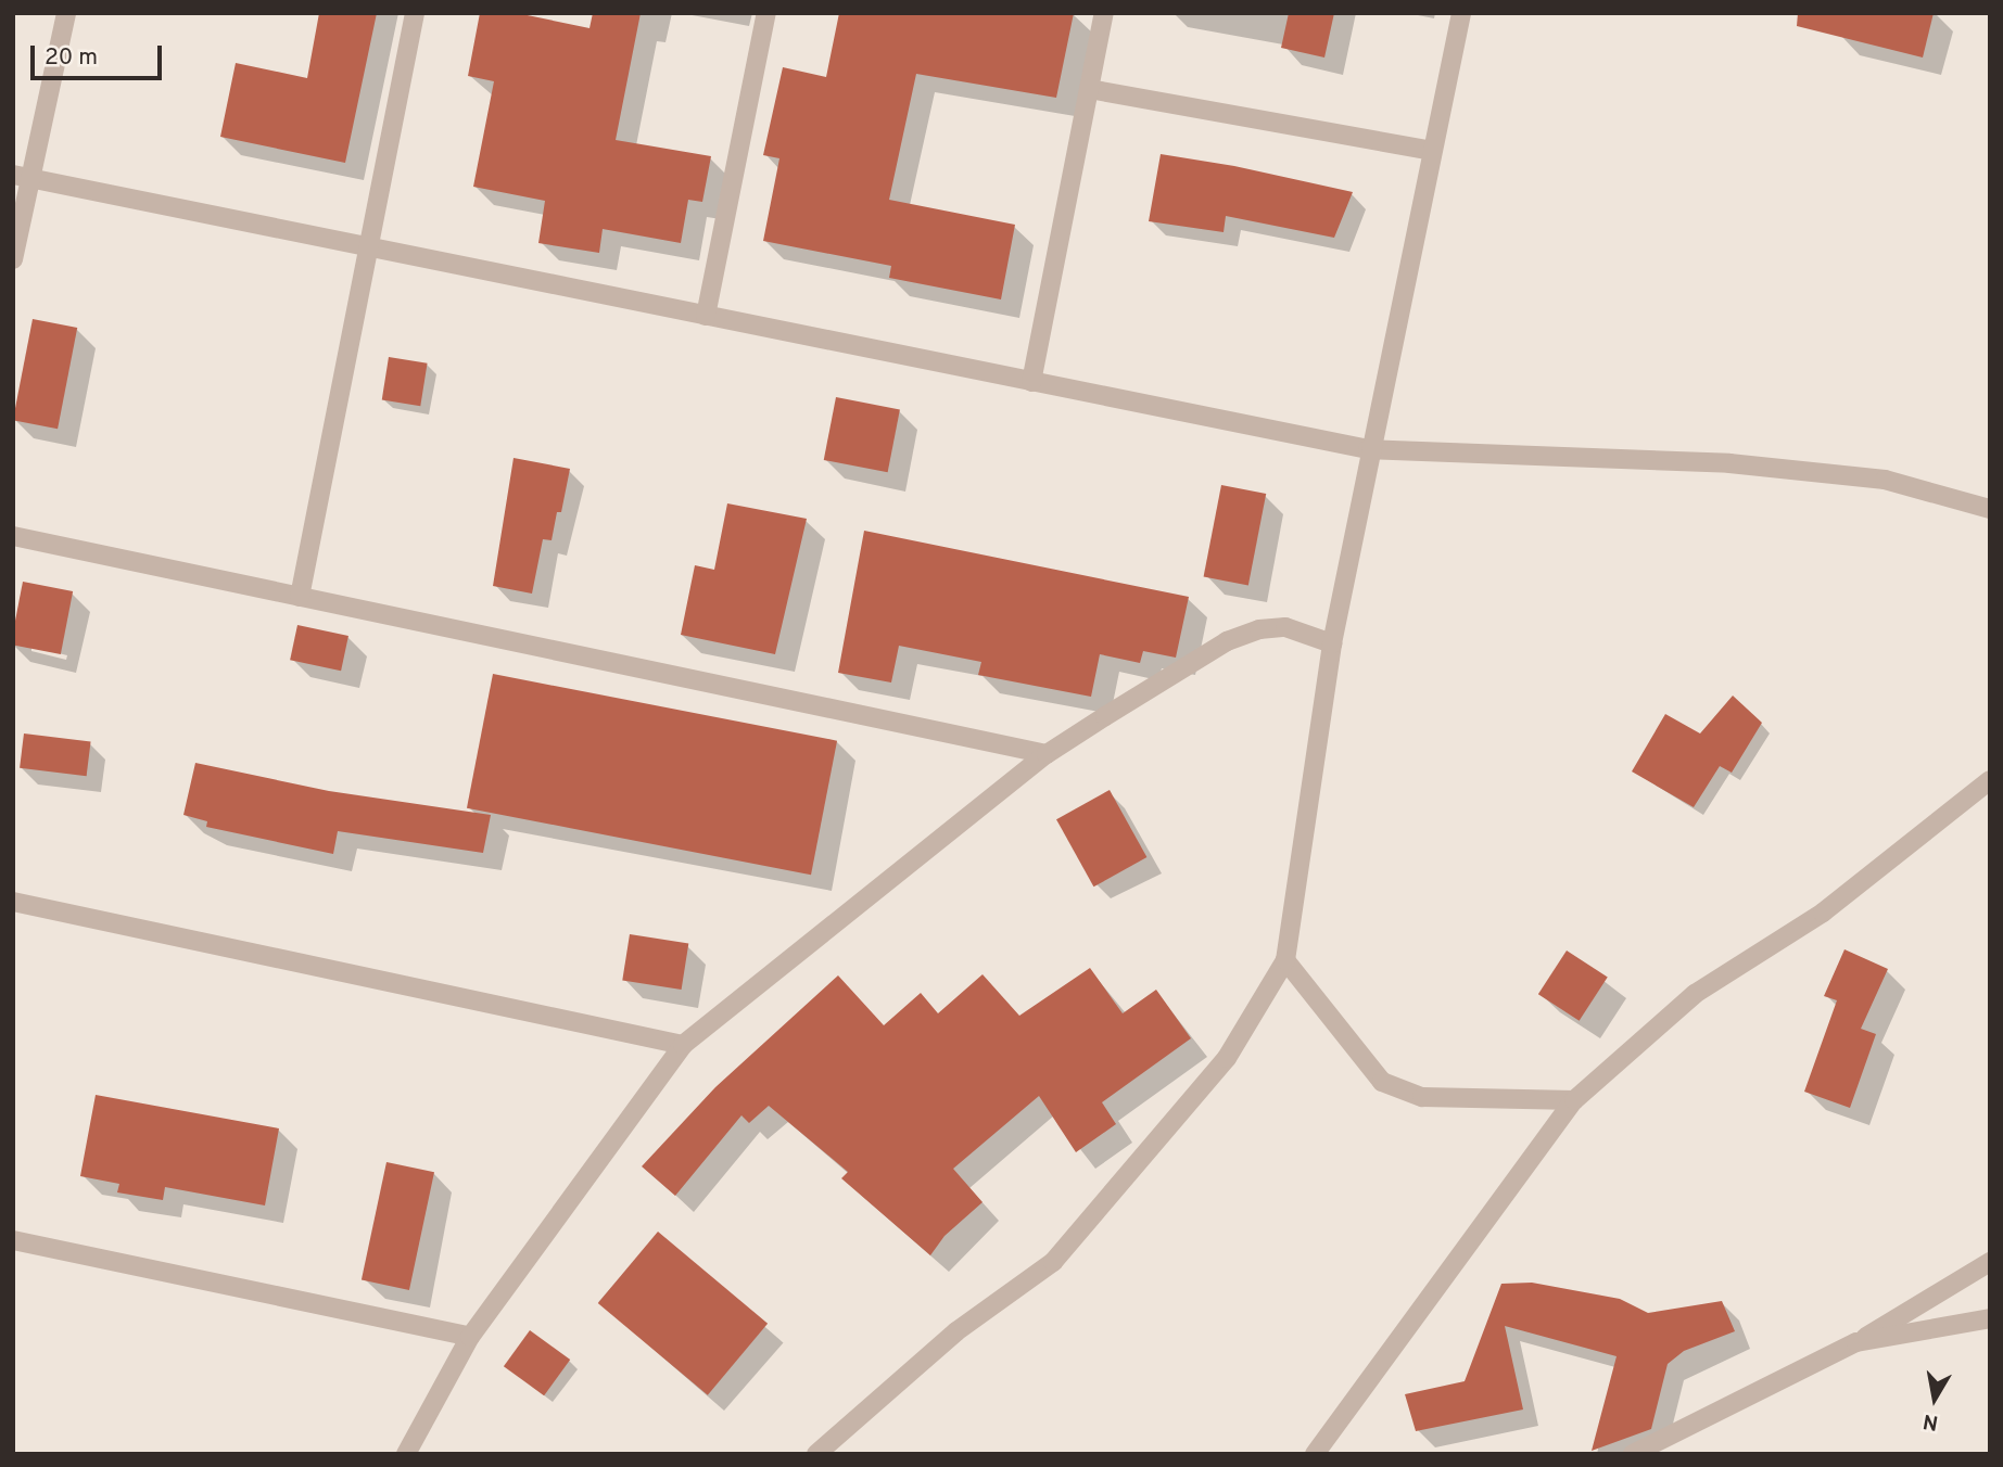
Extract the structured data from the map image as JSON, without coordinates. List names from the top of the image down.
{
  "scale_bar": "20 m",
  "north": "bottom"
}
